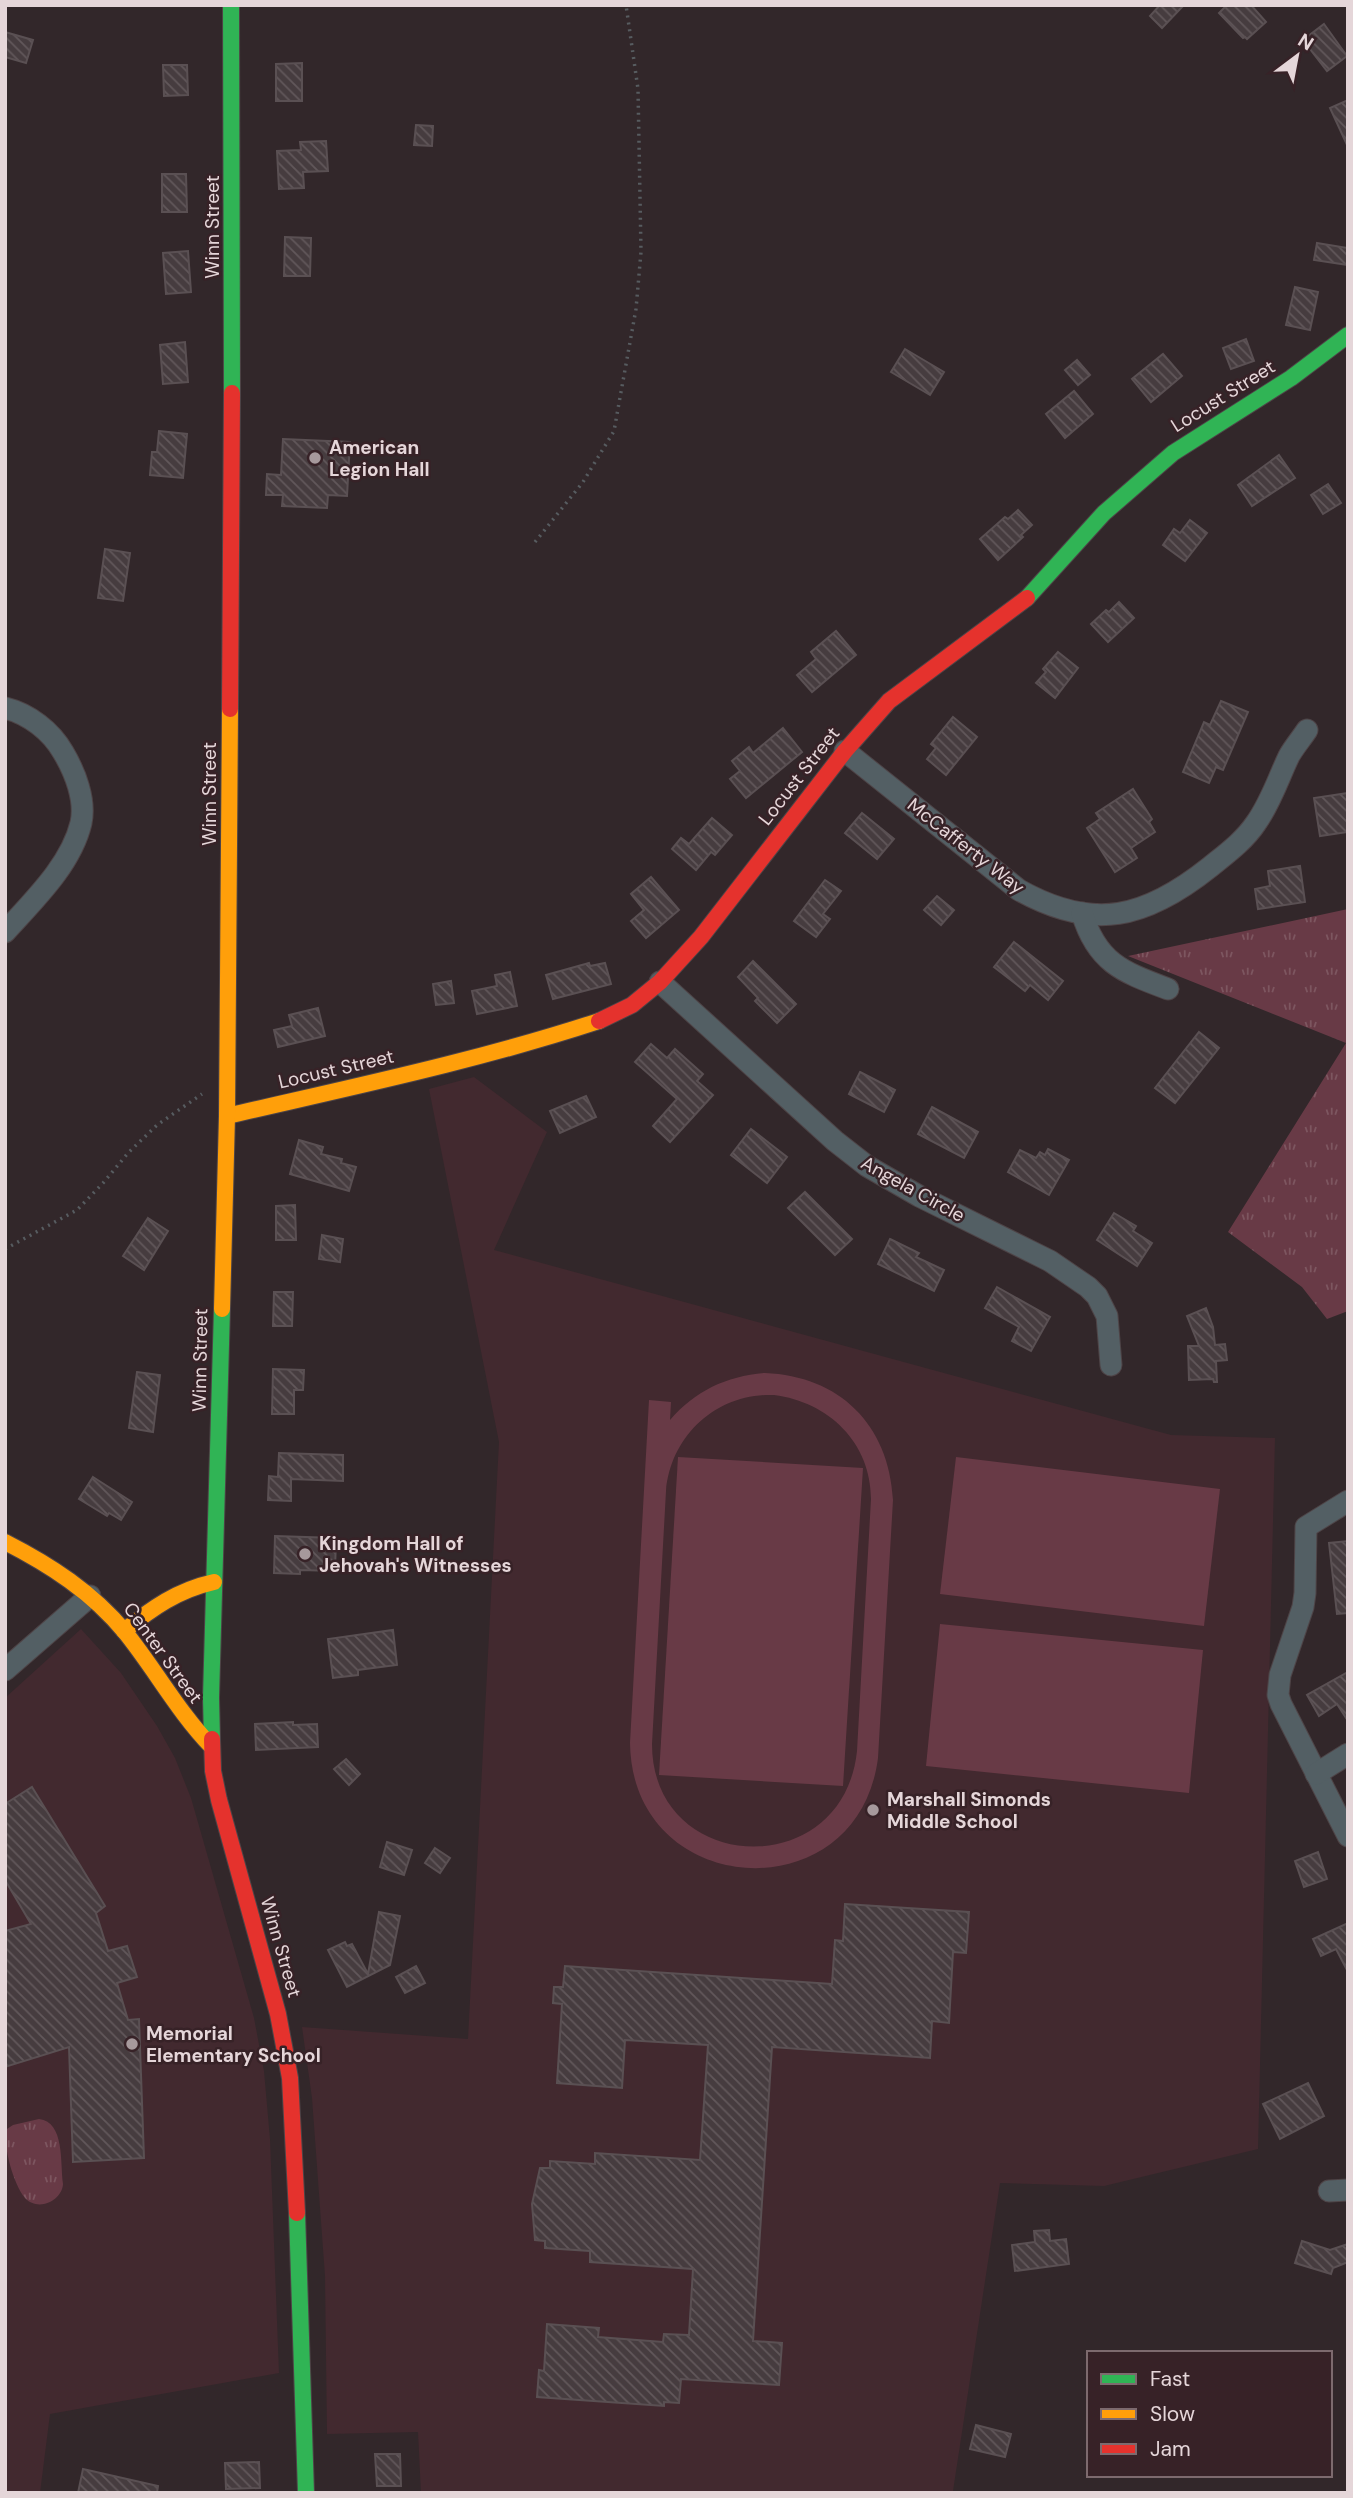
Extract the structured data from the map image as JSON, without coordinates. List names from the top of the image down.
{
  "streets": {
    "main road": ["Winn Street", "Locust Street", "Center Street"],
    "street": ["McCafferty Way", "Angela Circle"]
  },
  "crossings": [
    ["Winn Street", "Locust Street"],
    ["Winn Street", "Center Street"],
    ["Locust Street", "McCafferty Way"],
    ["Locust Street", "Angela Circle"]
  ],
  "places": [
    "American Legion Hall",
    "Kingdom Hall of Jehovah's Witnesses",
    "Marshall Simonds Middle School",
    "Memorial Elementary School"
  ],
  "legend": ["Fast", "Slow", "Jam"],
  "north": "top right"
}
